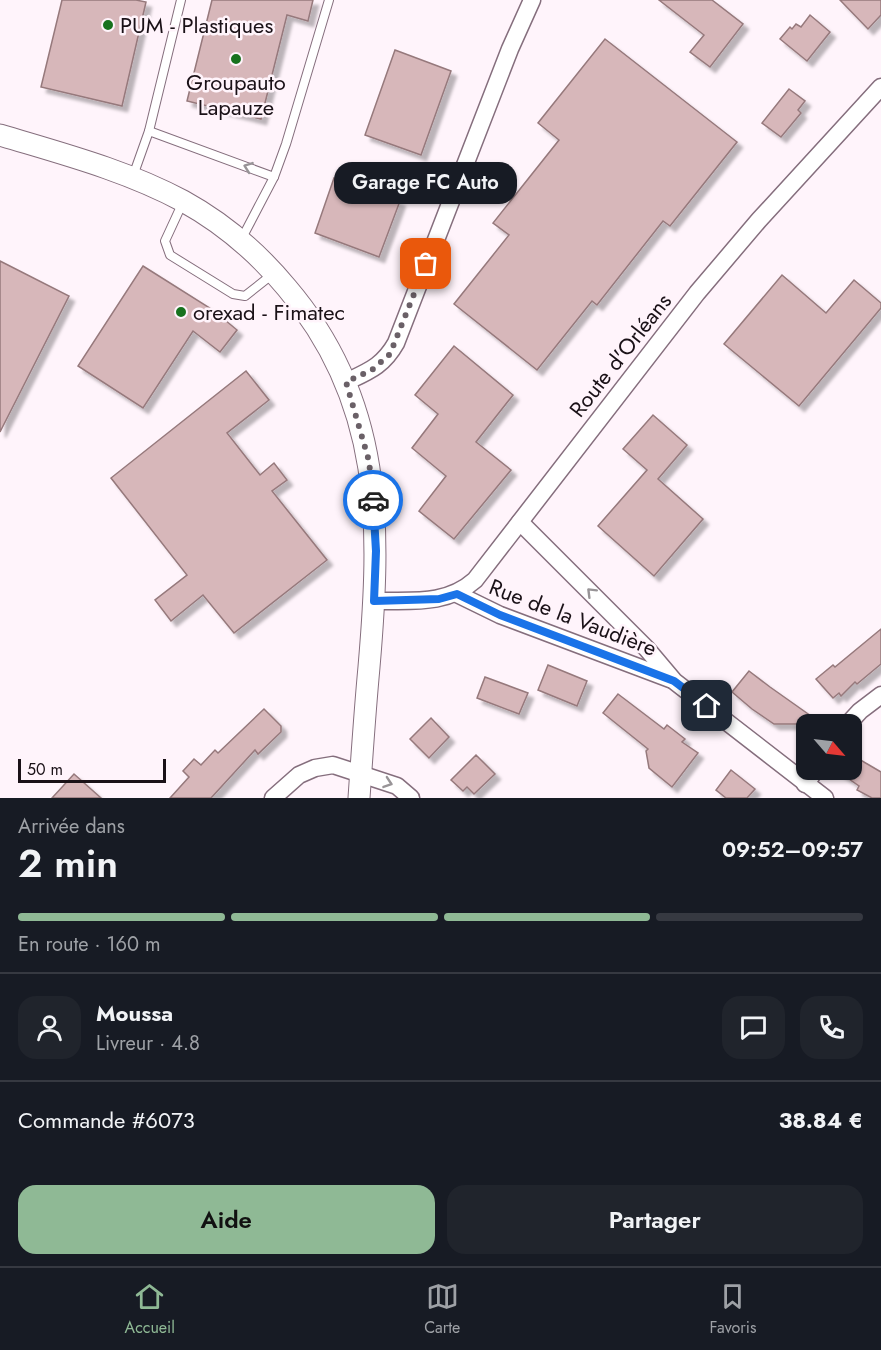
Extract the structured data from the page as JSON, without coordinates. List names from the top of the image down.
{
  "streets": {
    "street": ["Route d'Orléans", "Rue de la Vaudière"]
  },
  "crossings": [
    ["Route d'Orléans", "Rue de la Vaudière"]
  ],
  "places": [
    "PUM - Plastiques",
    "Groupauto Lapauze",
    "Garage FC Auto",
    "orexad - Fimatec"
  ],
  "scale_bar": "50 m",
  "north": "bottom right",
  "page": {
    "bubble": "Garage FC Auto",
    "scale": "50 m",
    "heading": ["2 min", "Arrivée dans", "09:52–09:57"],
    "panel": [
      "Moussa",
      "Livreur · 4.8",
      "Commande #6073",
      "38.84 €"
    ],
    "bar": "En route · 160 m",
    "buttons": ["Aide", "Partager"],
    "tabs": ["Accueil", "Carte", "Favoris"]
  }
}
